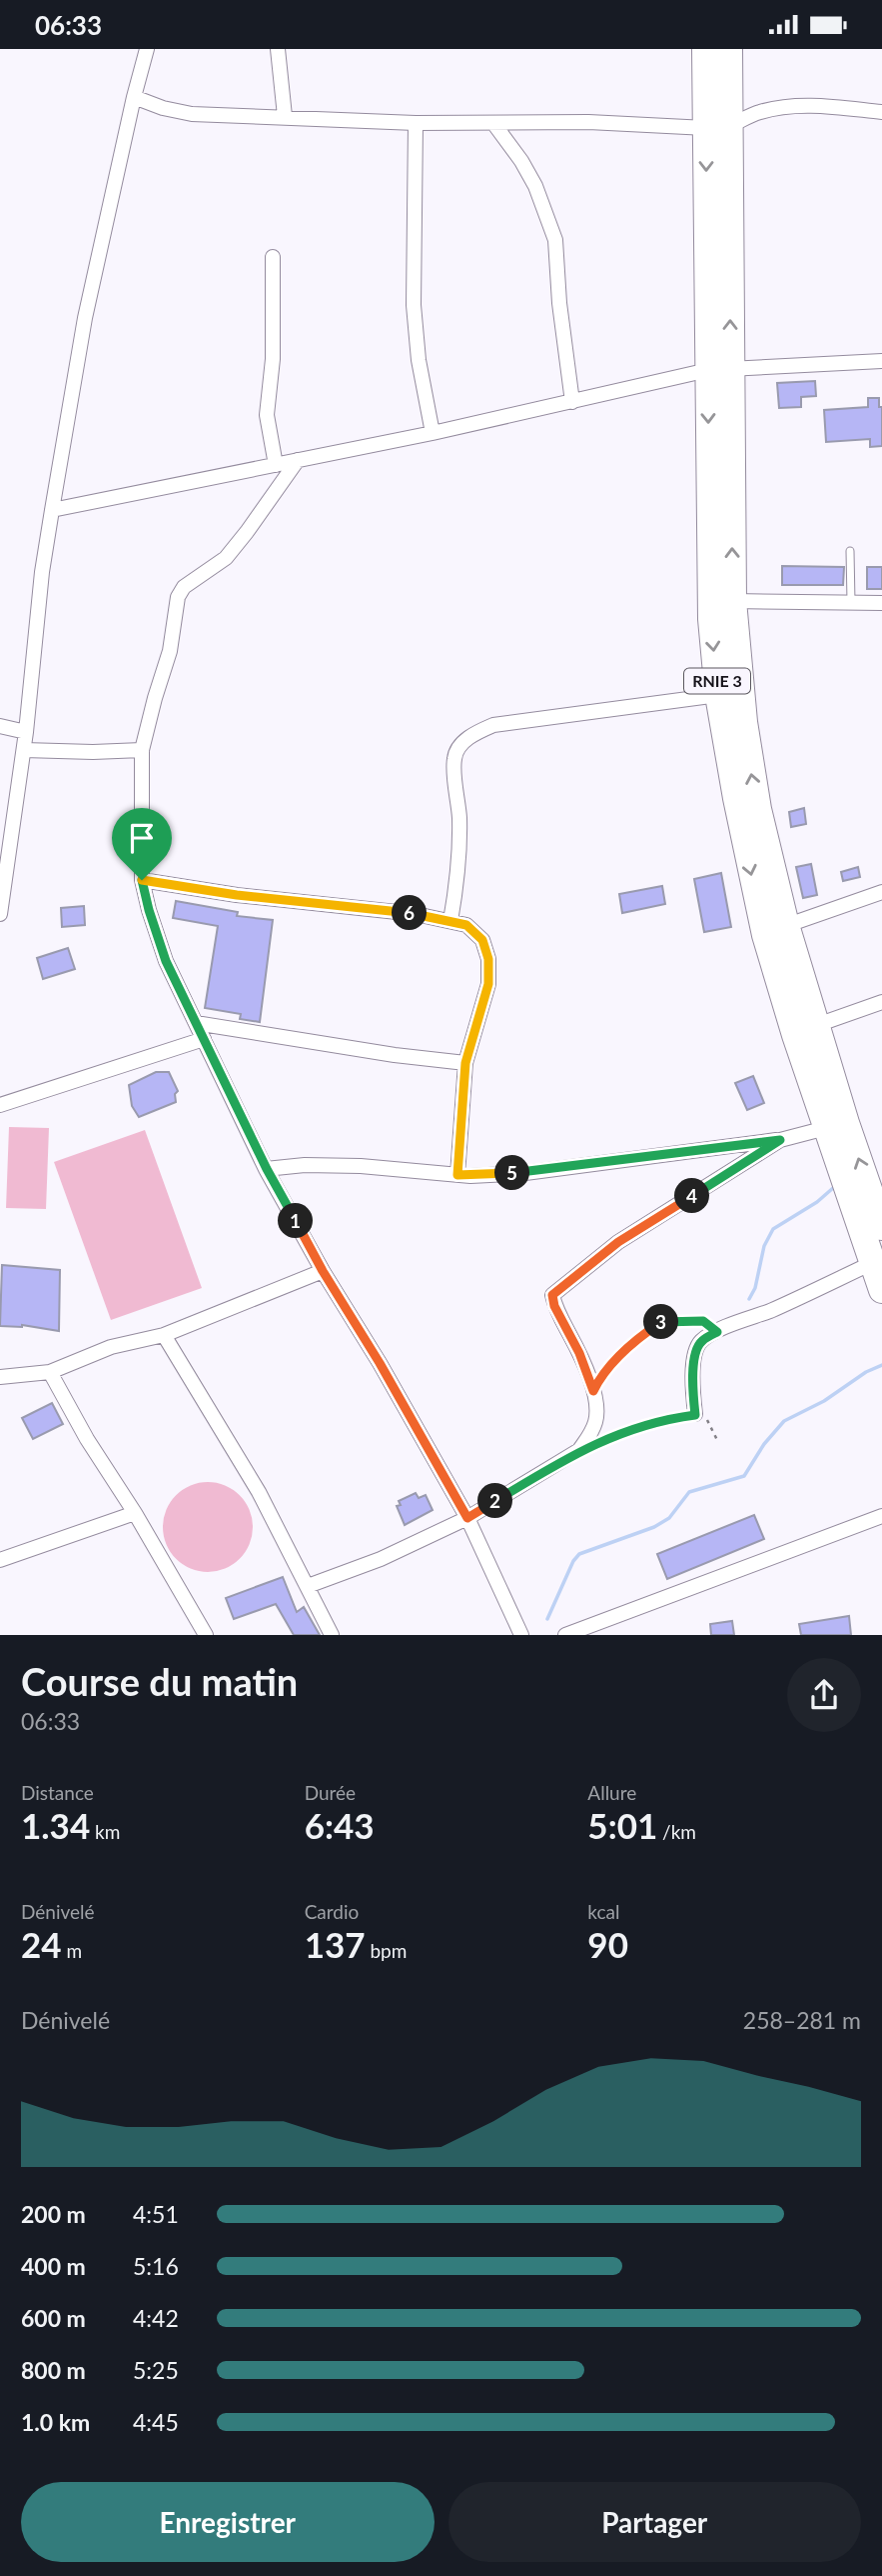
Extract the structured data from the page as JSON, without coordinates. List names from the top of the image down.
{
  "streets": {
    "highway": ["RNIE 3"]
  },
  "page": {
    "status": "06:33",
    "pins": [
      "6",
      "5",
      "4",
      "1",
      "3",
      "2"
    ],
    "heading": ["Course du matin", "06:33"],
    "stats": [
      ["Distance", "1.34 km"],
      ["Durée", "6:43"],
      ["Allure", "5:01 /km"],
      ["Dénivelé", "24 m"],
      ["Cardio", "137 bpm"],
      ["kcal", "90"]
    ],
    "chart": ["Dénivelé", "258–281 m"],
    "list": [
      {
        "name": "200 m",
        "note": "4:51"
      },
      {
        "name": "400 m",
        "note": "5:16"
      },
      {
        "name": "600 m",
        "note": "4:42"
      },
      {
        "name": "800 m",
        "note": "5:25"
      },
      {
        "name": "1.0 km",
        "note": "4:45"
      }
    ],
    "buttons": ["Enregistrer", "Partager"]
  }
}
